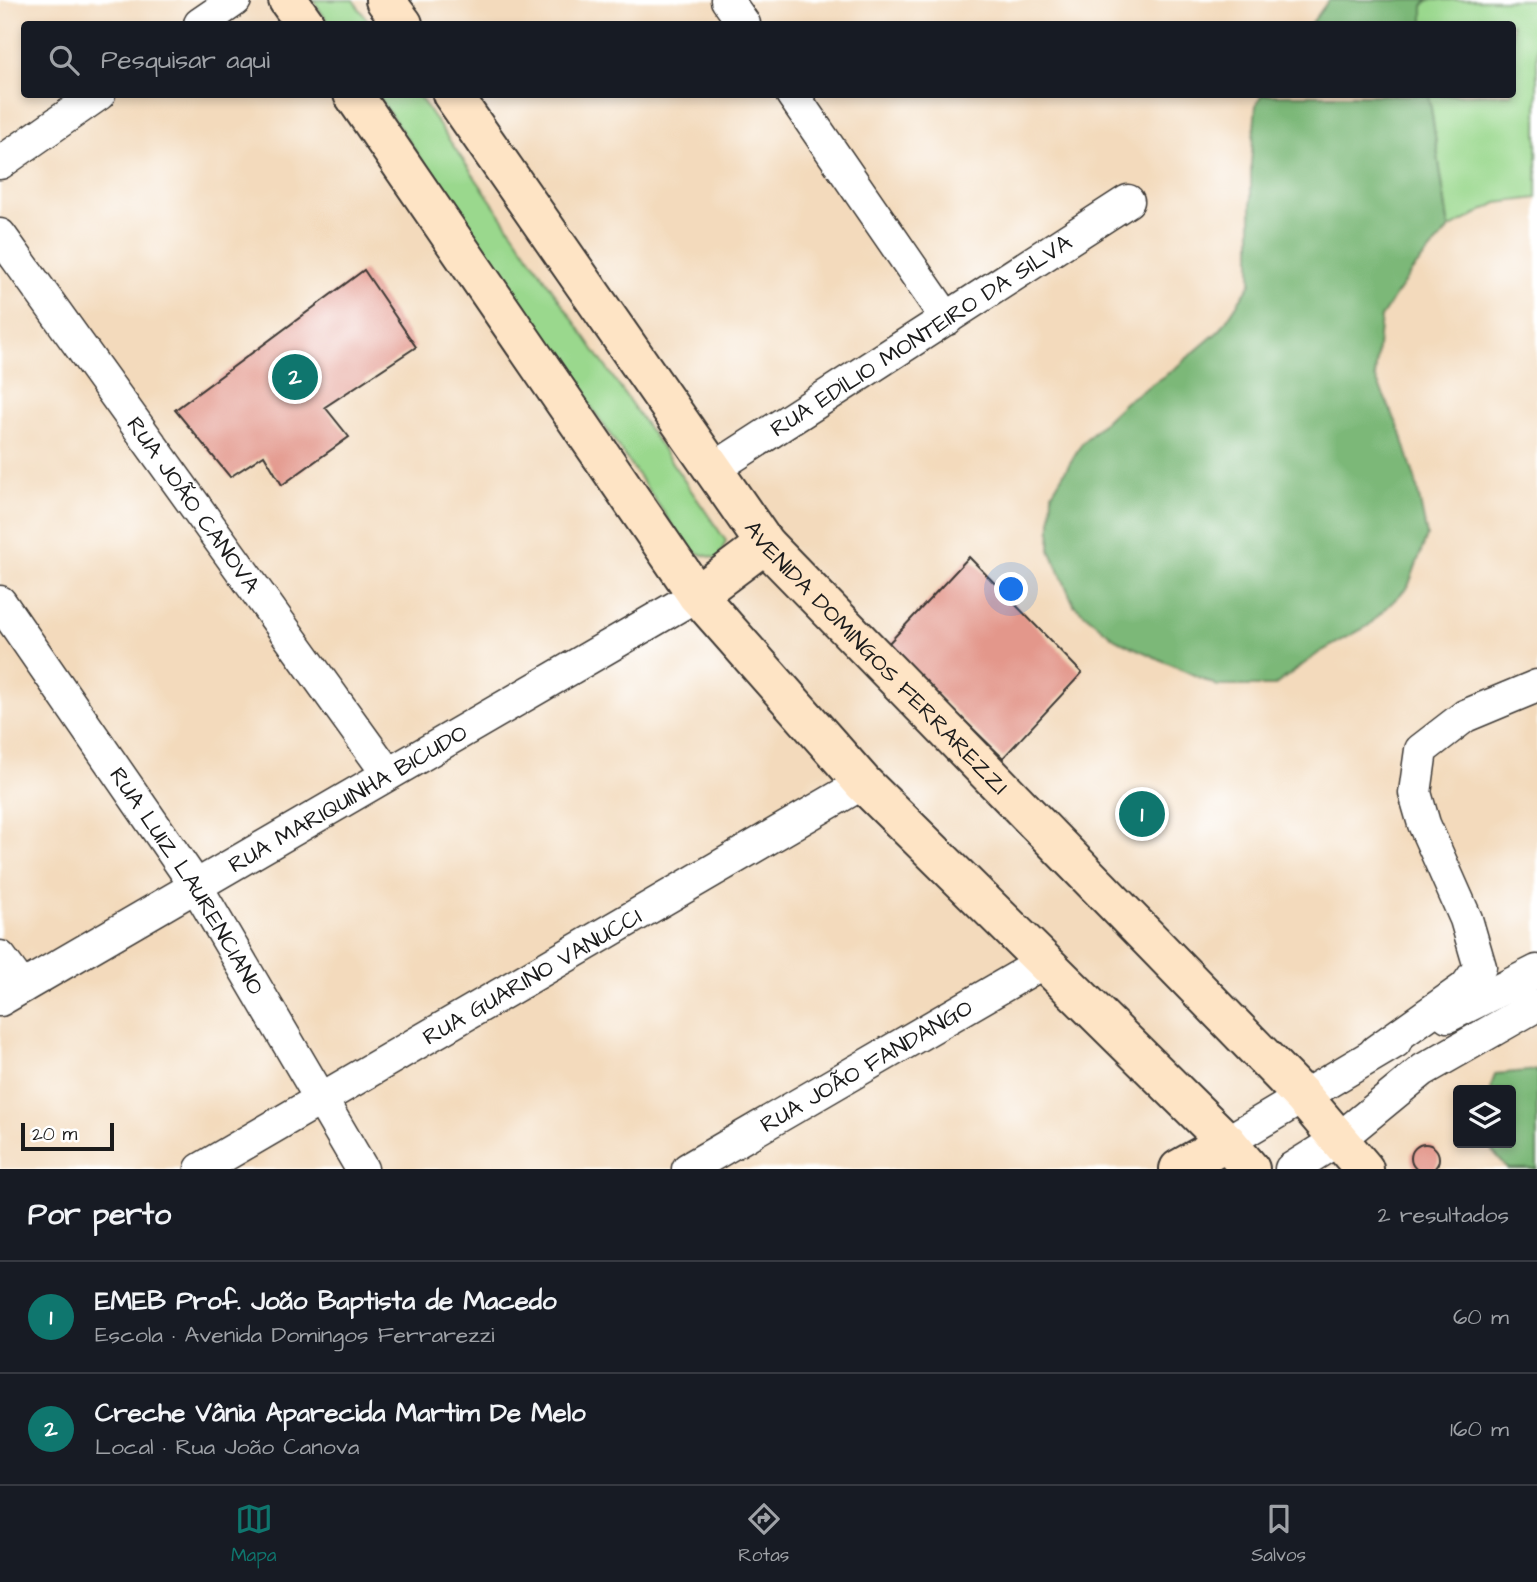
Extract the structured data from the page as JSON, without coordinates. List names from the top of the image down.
{
  "streets": {
    "main road": ["AVENIDA DOMINGOS FERRAREZZI"],
    "street": [
      "RUA EDÍLIO MONTEIRO DA SILVA",
      "RUA JOÃO CANOVA",
      "RUA MARIQUINHA BICUDO",
      "RUA LUIZ LAURENCIANO",
      "RUA GUARINO VANUCCI",
      "RUA JOÃO FANDANGO"
    ]
  },
  "crossings": [
    ["RUA EDÍLIO MONTEIRO DA SILVA", "AVENIDA DOMINGOS FERRAREZZI"],
    ["RUA JOÃO CANOVA", "RUA MARIQUINHA BICUDO"],
    ["RUA MARIQUINHA BICUDO", "RUA LUIZ LAURENCIANO"],
    ["RUA LUIZ LAURENCIANO", "RUA GUARINO VANUCCI"]
  ],
  "scale_bar": "20 m",
  "page": {
    "search": "Pesquisar aqui",
    "pins": ["2", "1"],
    "scale": "20 m",
    "heading": ["Por perto", "2 resultados"],
    "list": [
      {
        "mark": "1",
        "name": "EMEB Prof. João Baptista de Macedo",
        "note": "Escola · Avenida Domingos Ferrarezzi",
        "value": "60 m"
      },
      {
        "mark": "2",
        "name": "Creche Vânia Aparecida Martim De Melo",
        "note": "Local · Rua João Canova",
        "value": "160 m"
      }
    ],
    "nav": ["Mapa", "Rotas", "Salvos"]
  }
}
